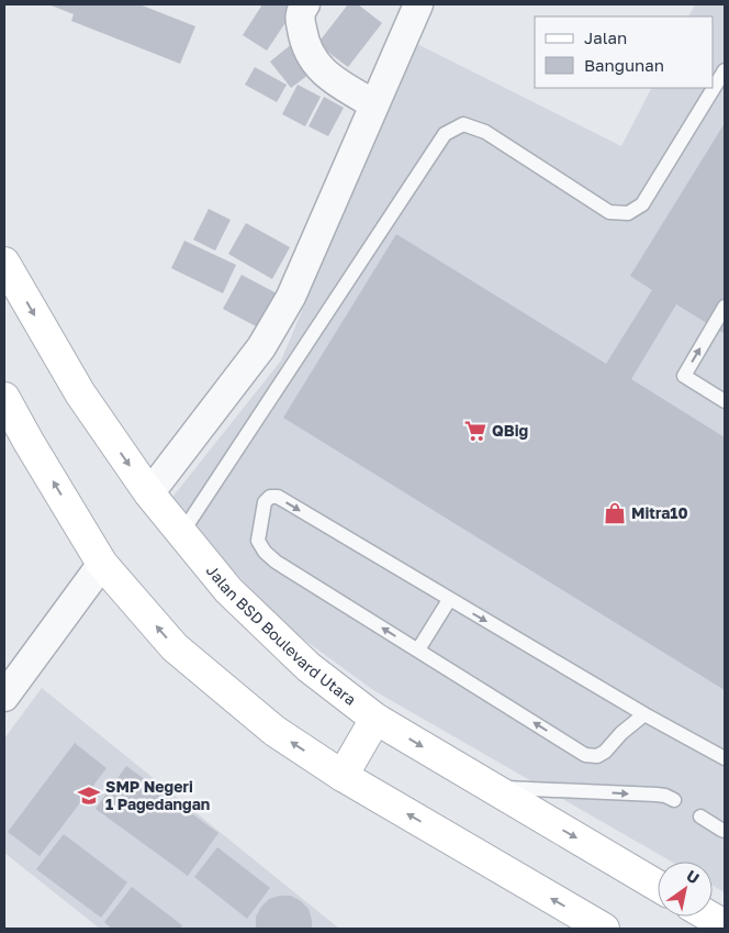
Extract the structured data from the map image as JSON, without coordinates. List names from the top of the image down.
{
  "streets": {
    "main road": ["Jalan BSD Boulevard Utara"]
  },
  "places": {
    "supermarket": ["QBig"],
    "shop": ["Mitra10"],
    "school or university": ["SMP Negeri 1 Pagedangan"]
  },
  "legend": ["Jalan", "Bangunan"],
  "north": "top right"
}
